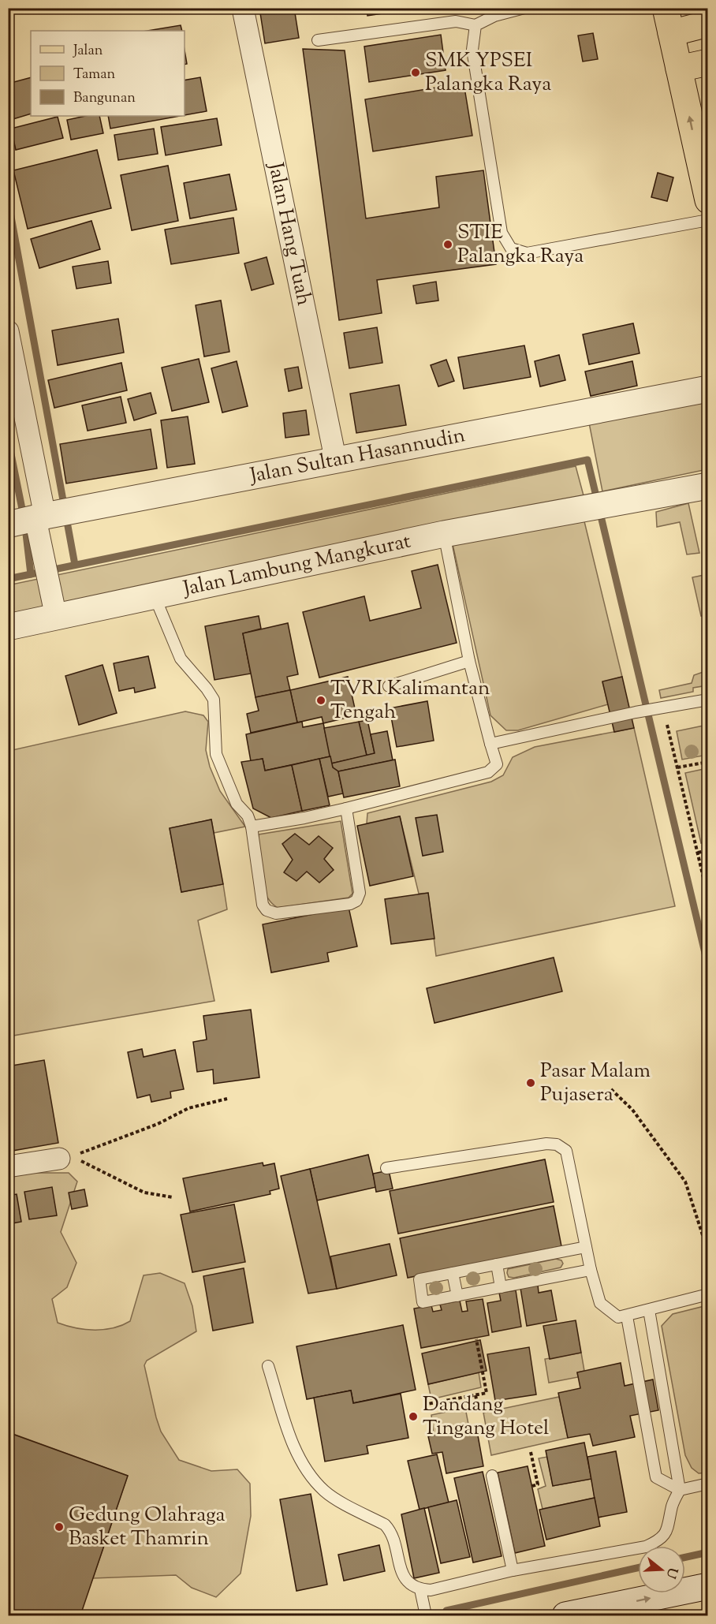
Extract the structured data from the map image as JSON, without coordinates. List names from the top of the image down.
{
  "streets": {
    "street": ["Jalan Hang Tuah", "Jalan Sultan Hasannudin", "Jalan Lambung Mangkurat"]
  },
  "crossings": [
    ["Jalan Hang Tuah", "Jalan Sultan Hasannudin"]
  ],
  "places": [
    "SMK YPSEI Palangka Raya",
    "STIE Palangka Raya",
    "TVRI Kalimantan Tengah",
    "Pasar Malam Pujasera",
    "Dandang Tingang Hotel",
    "Gedung Olahraga Basket Thamrin"
  ],
  "legend": ["Jalan", "Taman", "Bangunan"],
  "north": "right"
}
